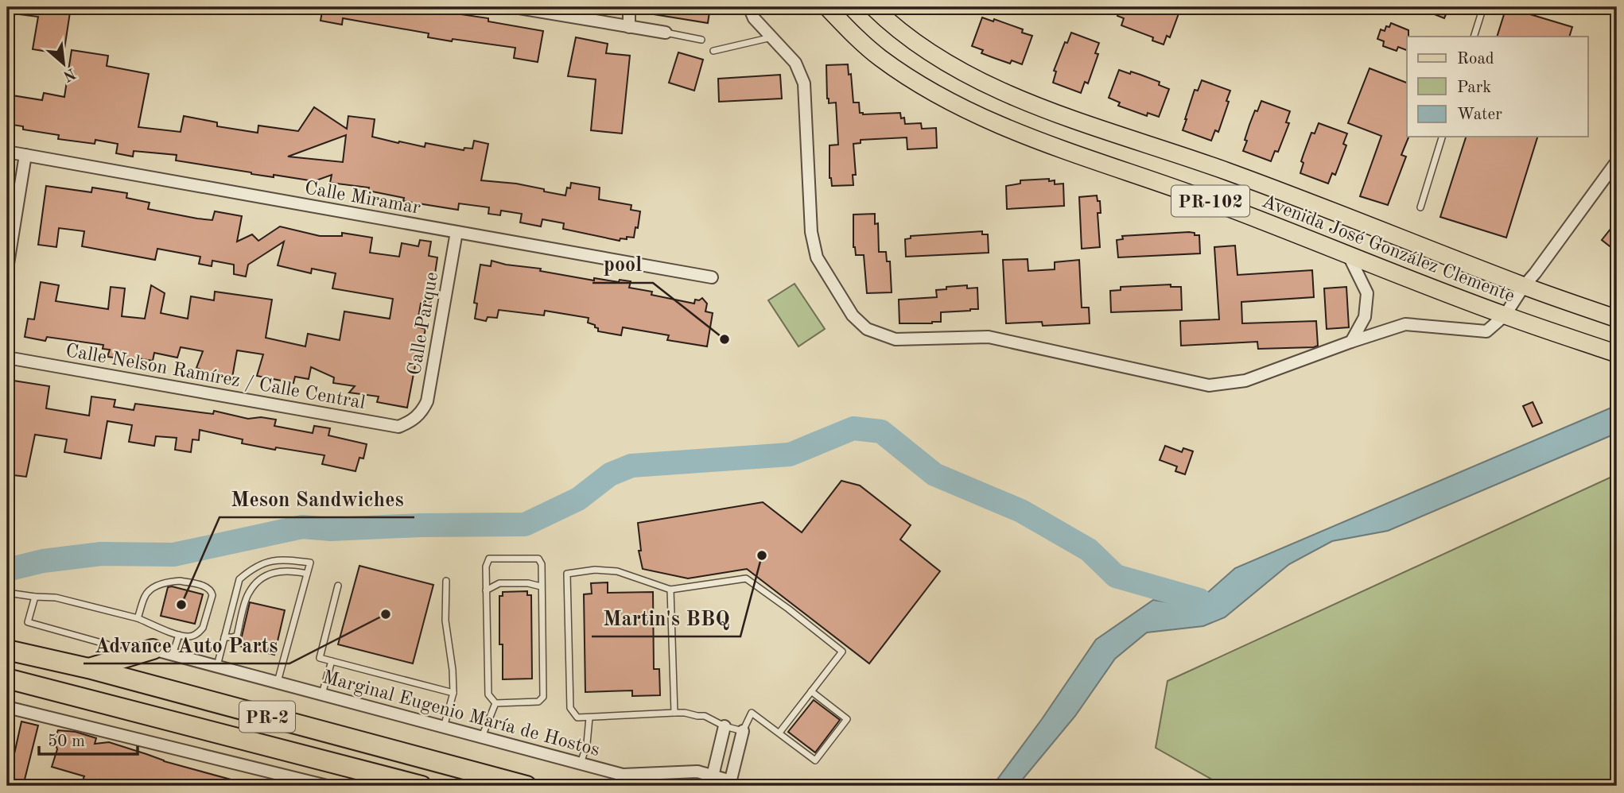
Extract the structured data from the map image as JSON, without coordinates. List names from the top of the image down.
{
  "streets": {
    "highway": ["PR-2"],
    "main road": ["PR-102", "Avenida José González Clemente"],
    "street": [
      "Calle Miramar",
      "Calle Parque",
      "Calle Nelson Ramírez / Calle Central",
      "Marginal Eugenio María de Hostos"
    ]
  },
  "crossings": [
    ["Calle Miramar", "Calle Parque"],
    ["Calle Parque", "Calle Nelson Ramírez / Calle Central"]
  ],
  "places": [
    "pool",
    "Martin's BBQ",
    "Meson Sandwiches",
    "Advance Auto Parts"
  ],
  "legend": ["Road", "Park", "Water"],
  "scale_bar": "50 m",
  "north": "bottom right"
}
